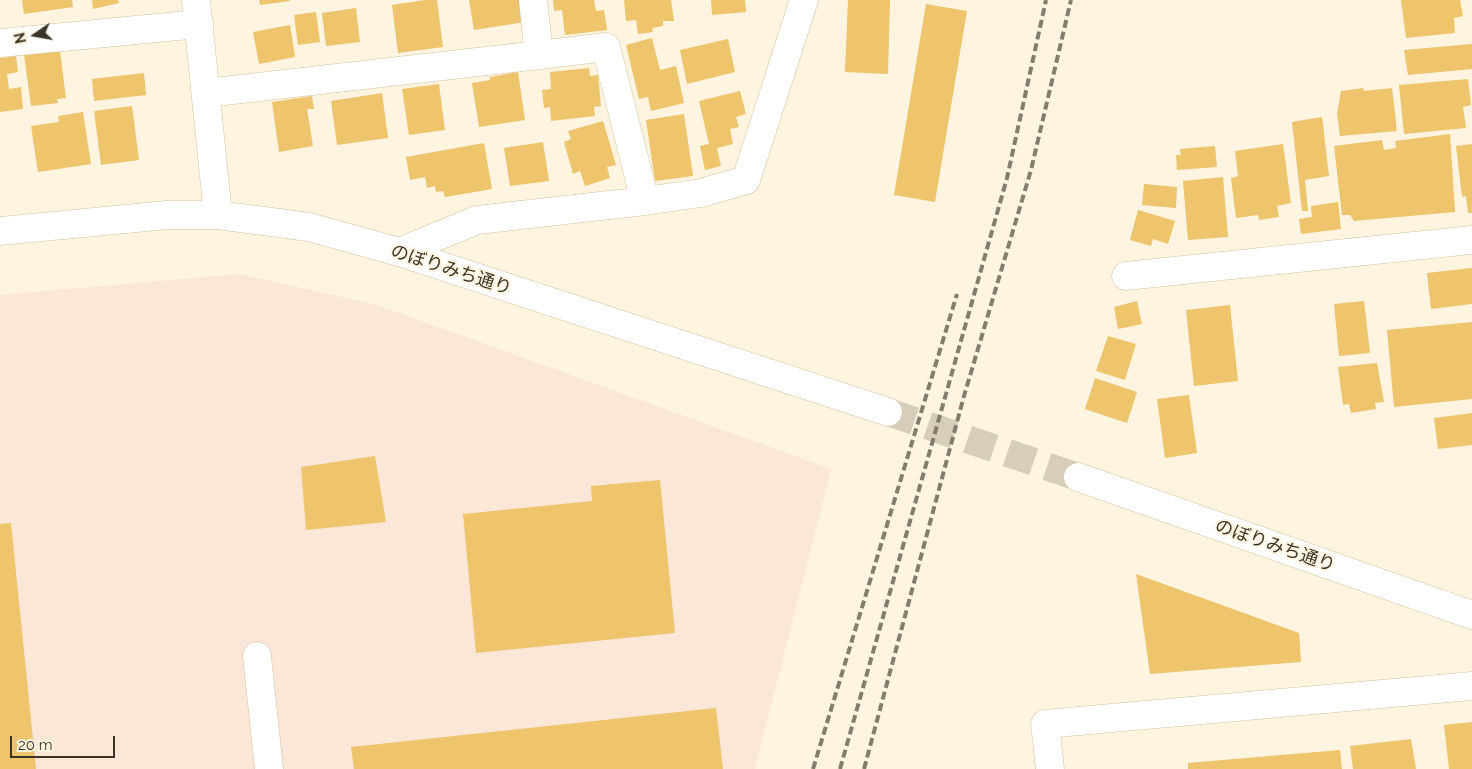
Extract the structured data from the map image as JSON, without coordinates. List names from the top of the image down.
{
  "streets": {
    "street": ["のぼりみち通り"]
  },
  "scale_bar": "20 m",
  "north": "left"
}
